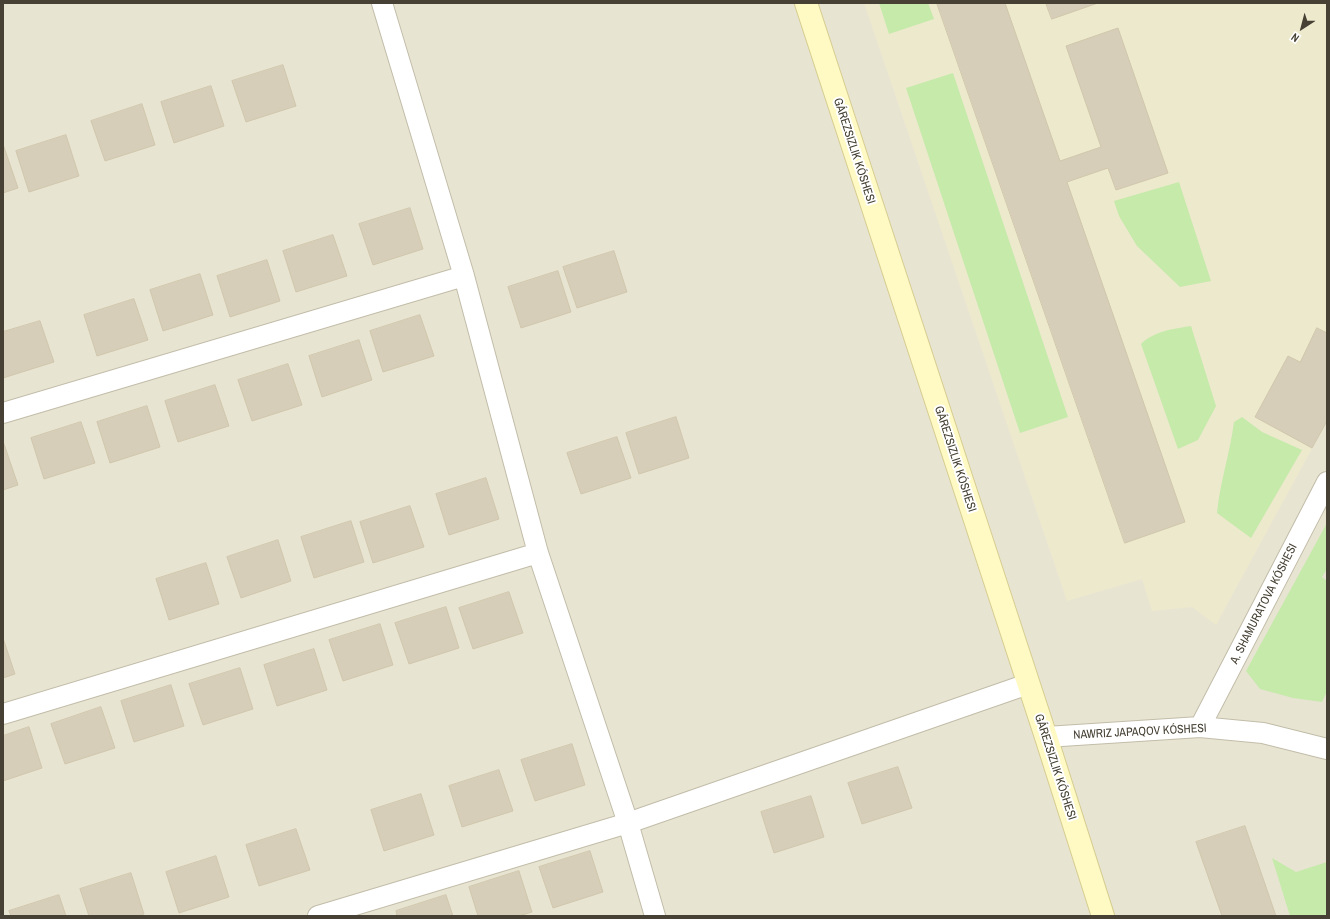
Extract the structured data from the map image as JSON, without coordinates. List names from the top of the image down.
{
  "streets": {
    "street": ["GÁREZSIZLIK KÓSHESI", "A. SHAMURATOVA KÓSHESI"]
  },
  "north": "bottom left"
}
